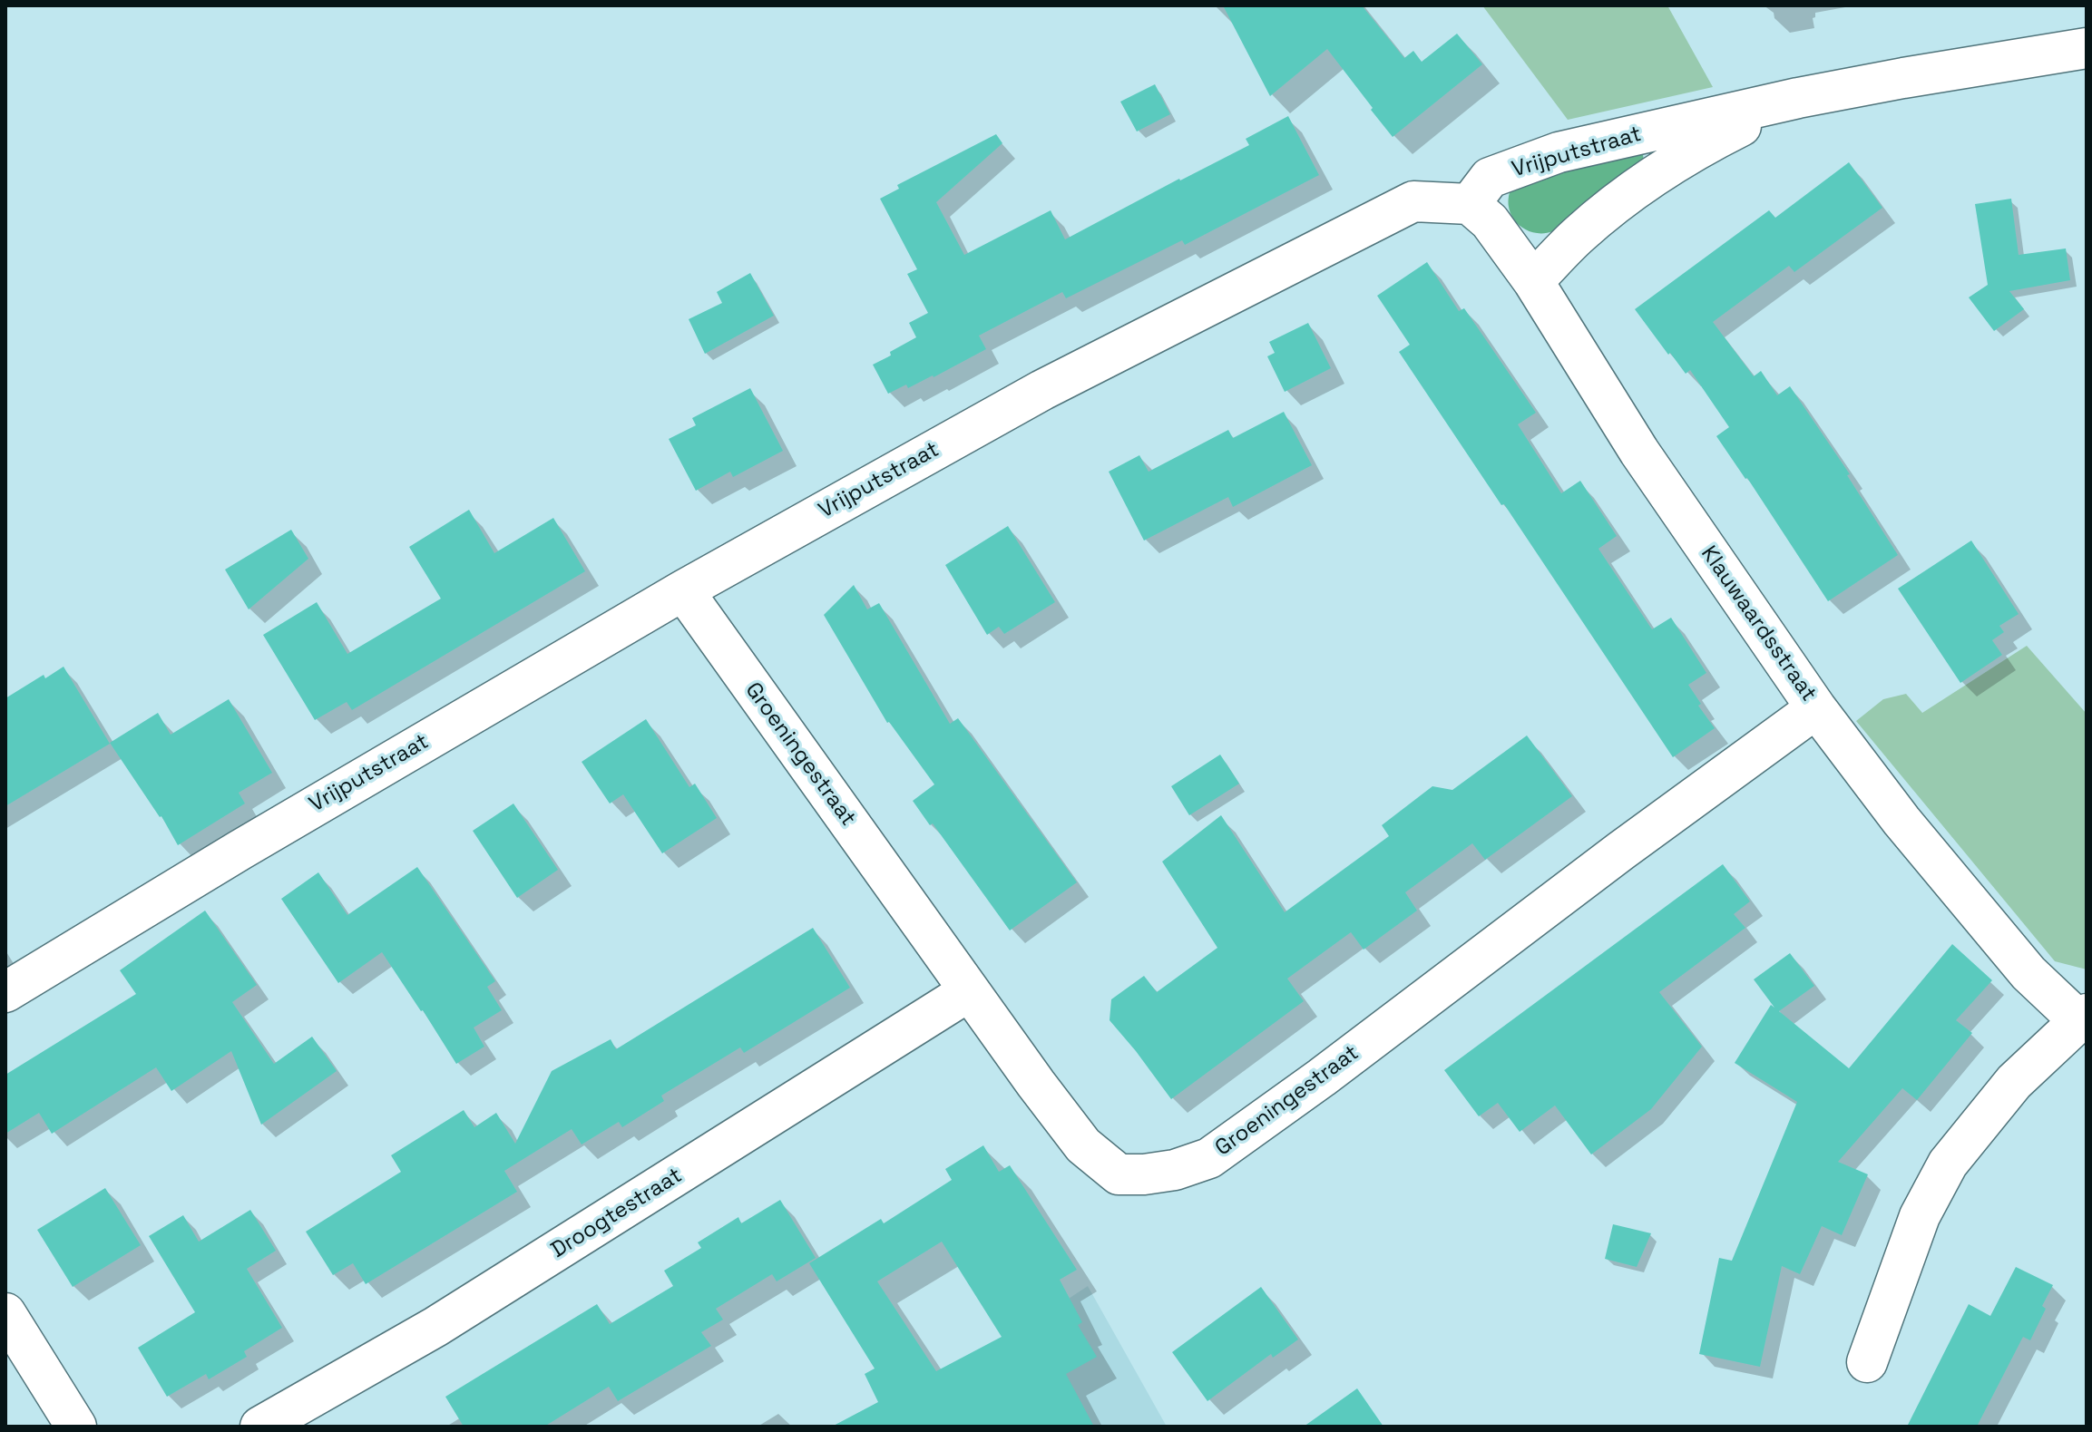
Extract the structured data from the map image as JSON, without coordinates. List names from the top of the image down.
{
  "streets": {
    "street": [
      "Vrijputstraat",
      "Klauwaardsstraat",
      "Groeningestraat",
      "Droogtestraat"
    ]
  },
  "crossings": [
    ["Vrijputstraat", "Klauwaardsstraat"],
    ["Vrijputstraat", "Groeningestraat"],
    ["Klauwaardsstraat", "Groeningestraat"],
    ["Groeningestraat", "Droogtestraat"]
  ]
}
